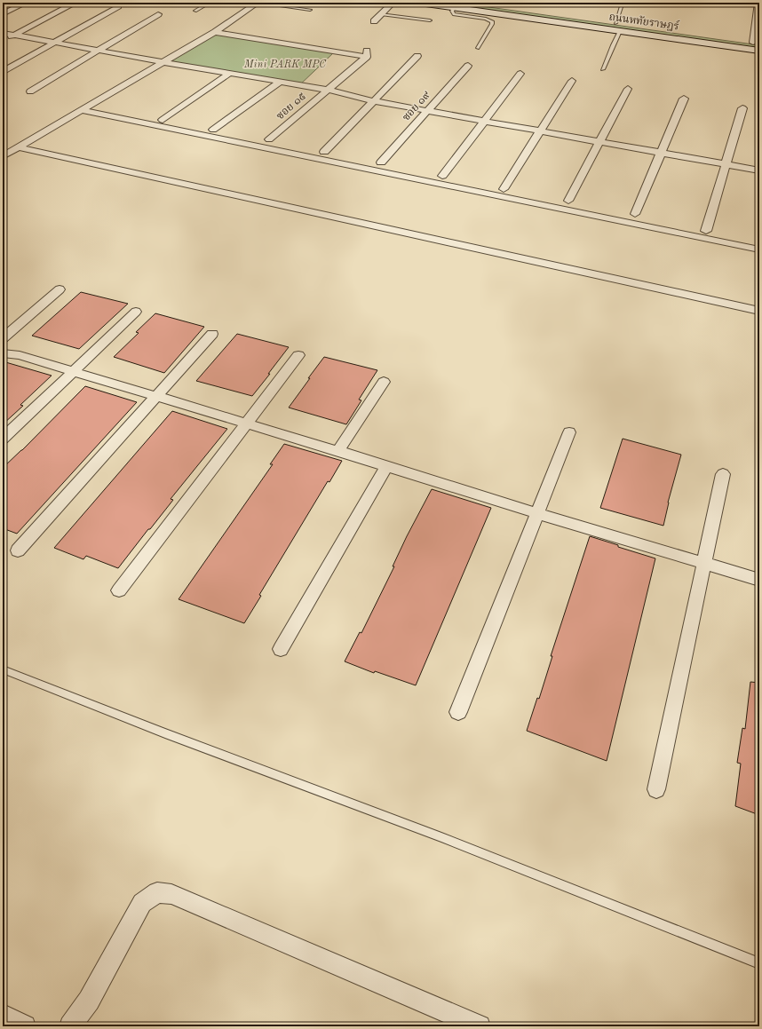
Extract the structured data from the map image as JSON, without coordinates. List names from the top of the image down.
{
  "streets": {
    "main road": ["ถนนหทัยราษฎร์"],
    "street": ["ซอย ๑๕", "ซอย ๑๙"]
  },
  "parks": ["Mini PARK MPC"]
}
